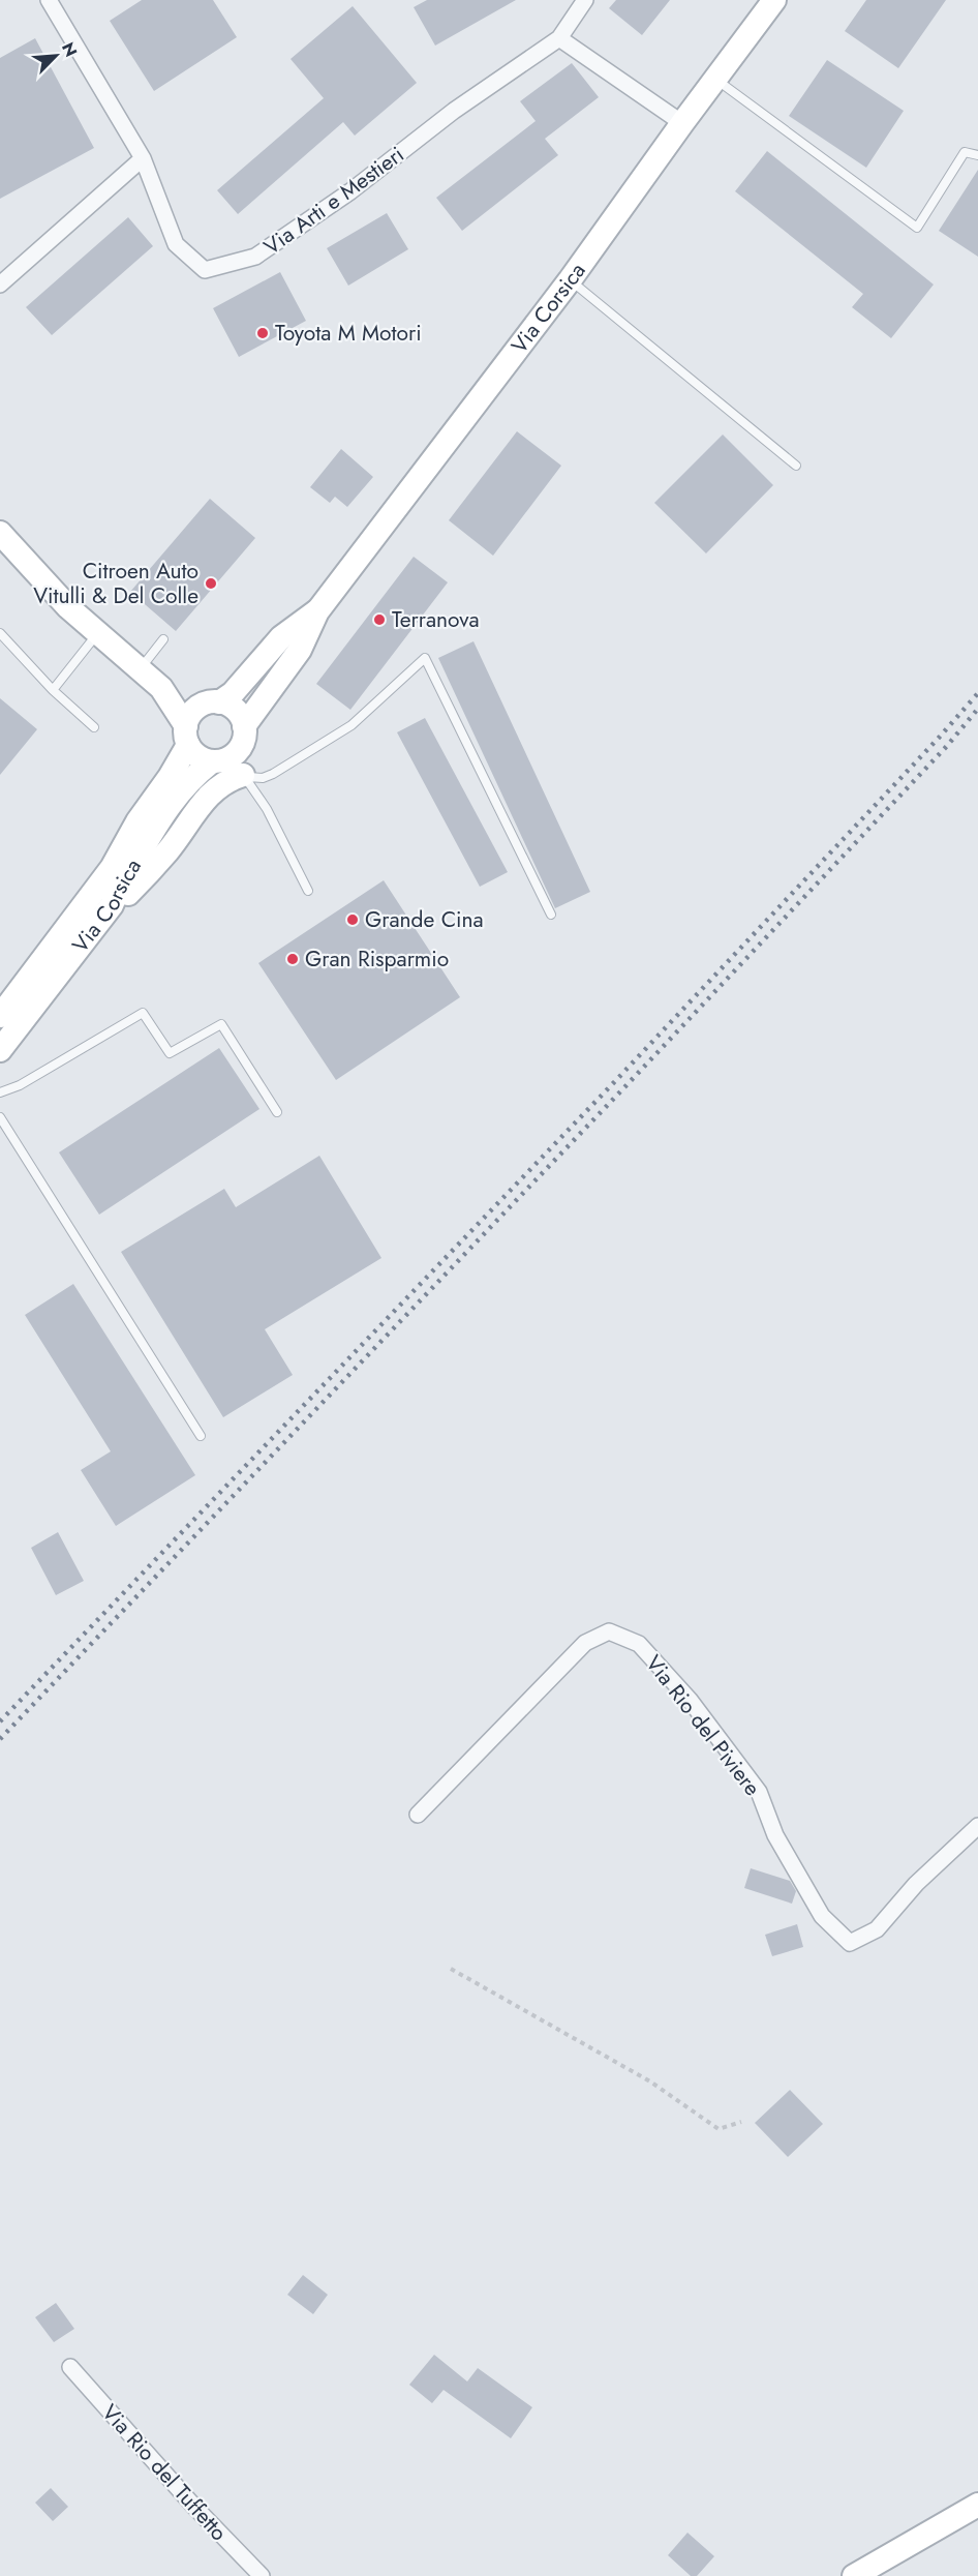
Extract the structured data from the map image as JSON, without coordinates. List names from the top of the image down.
{
  "streets": {
    "main road": ["Via Corsica"],
    "street": ["Via Arti e Mestieri", "Via Rio del Piviere", "Via Rio del Tuffetto"]
  },
  "places": [
    "Toyota M Motori",
    "Citroen Auto Vitulli & Del Colle",
    "Terranova",
    "Grande Cina",
    "Gran Risparmio"
  ],
  "north": "top right"
}
